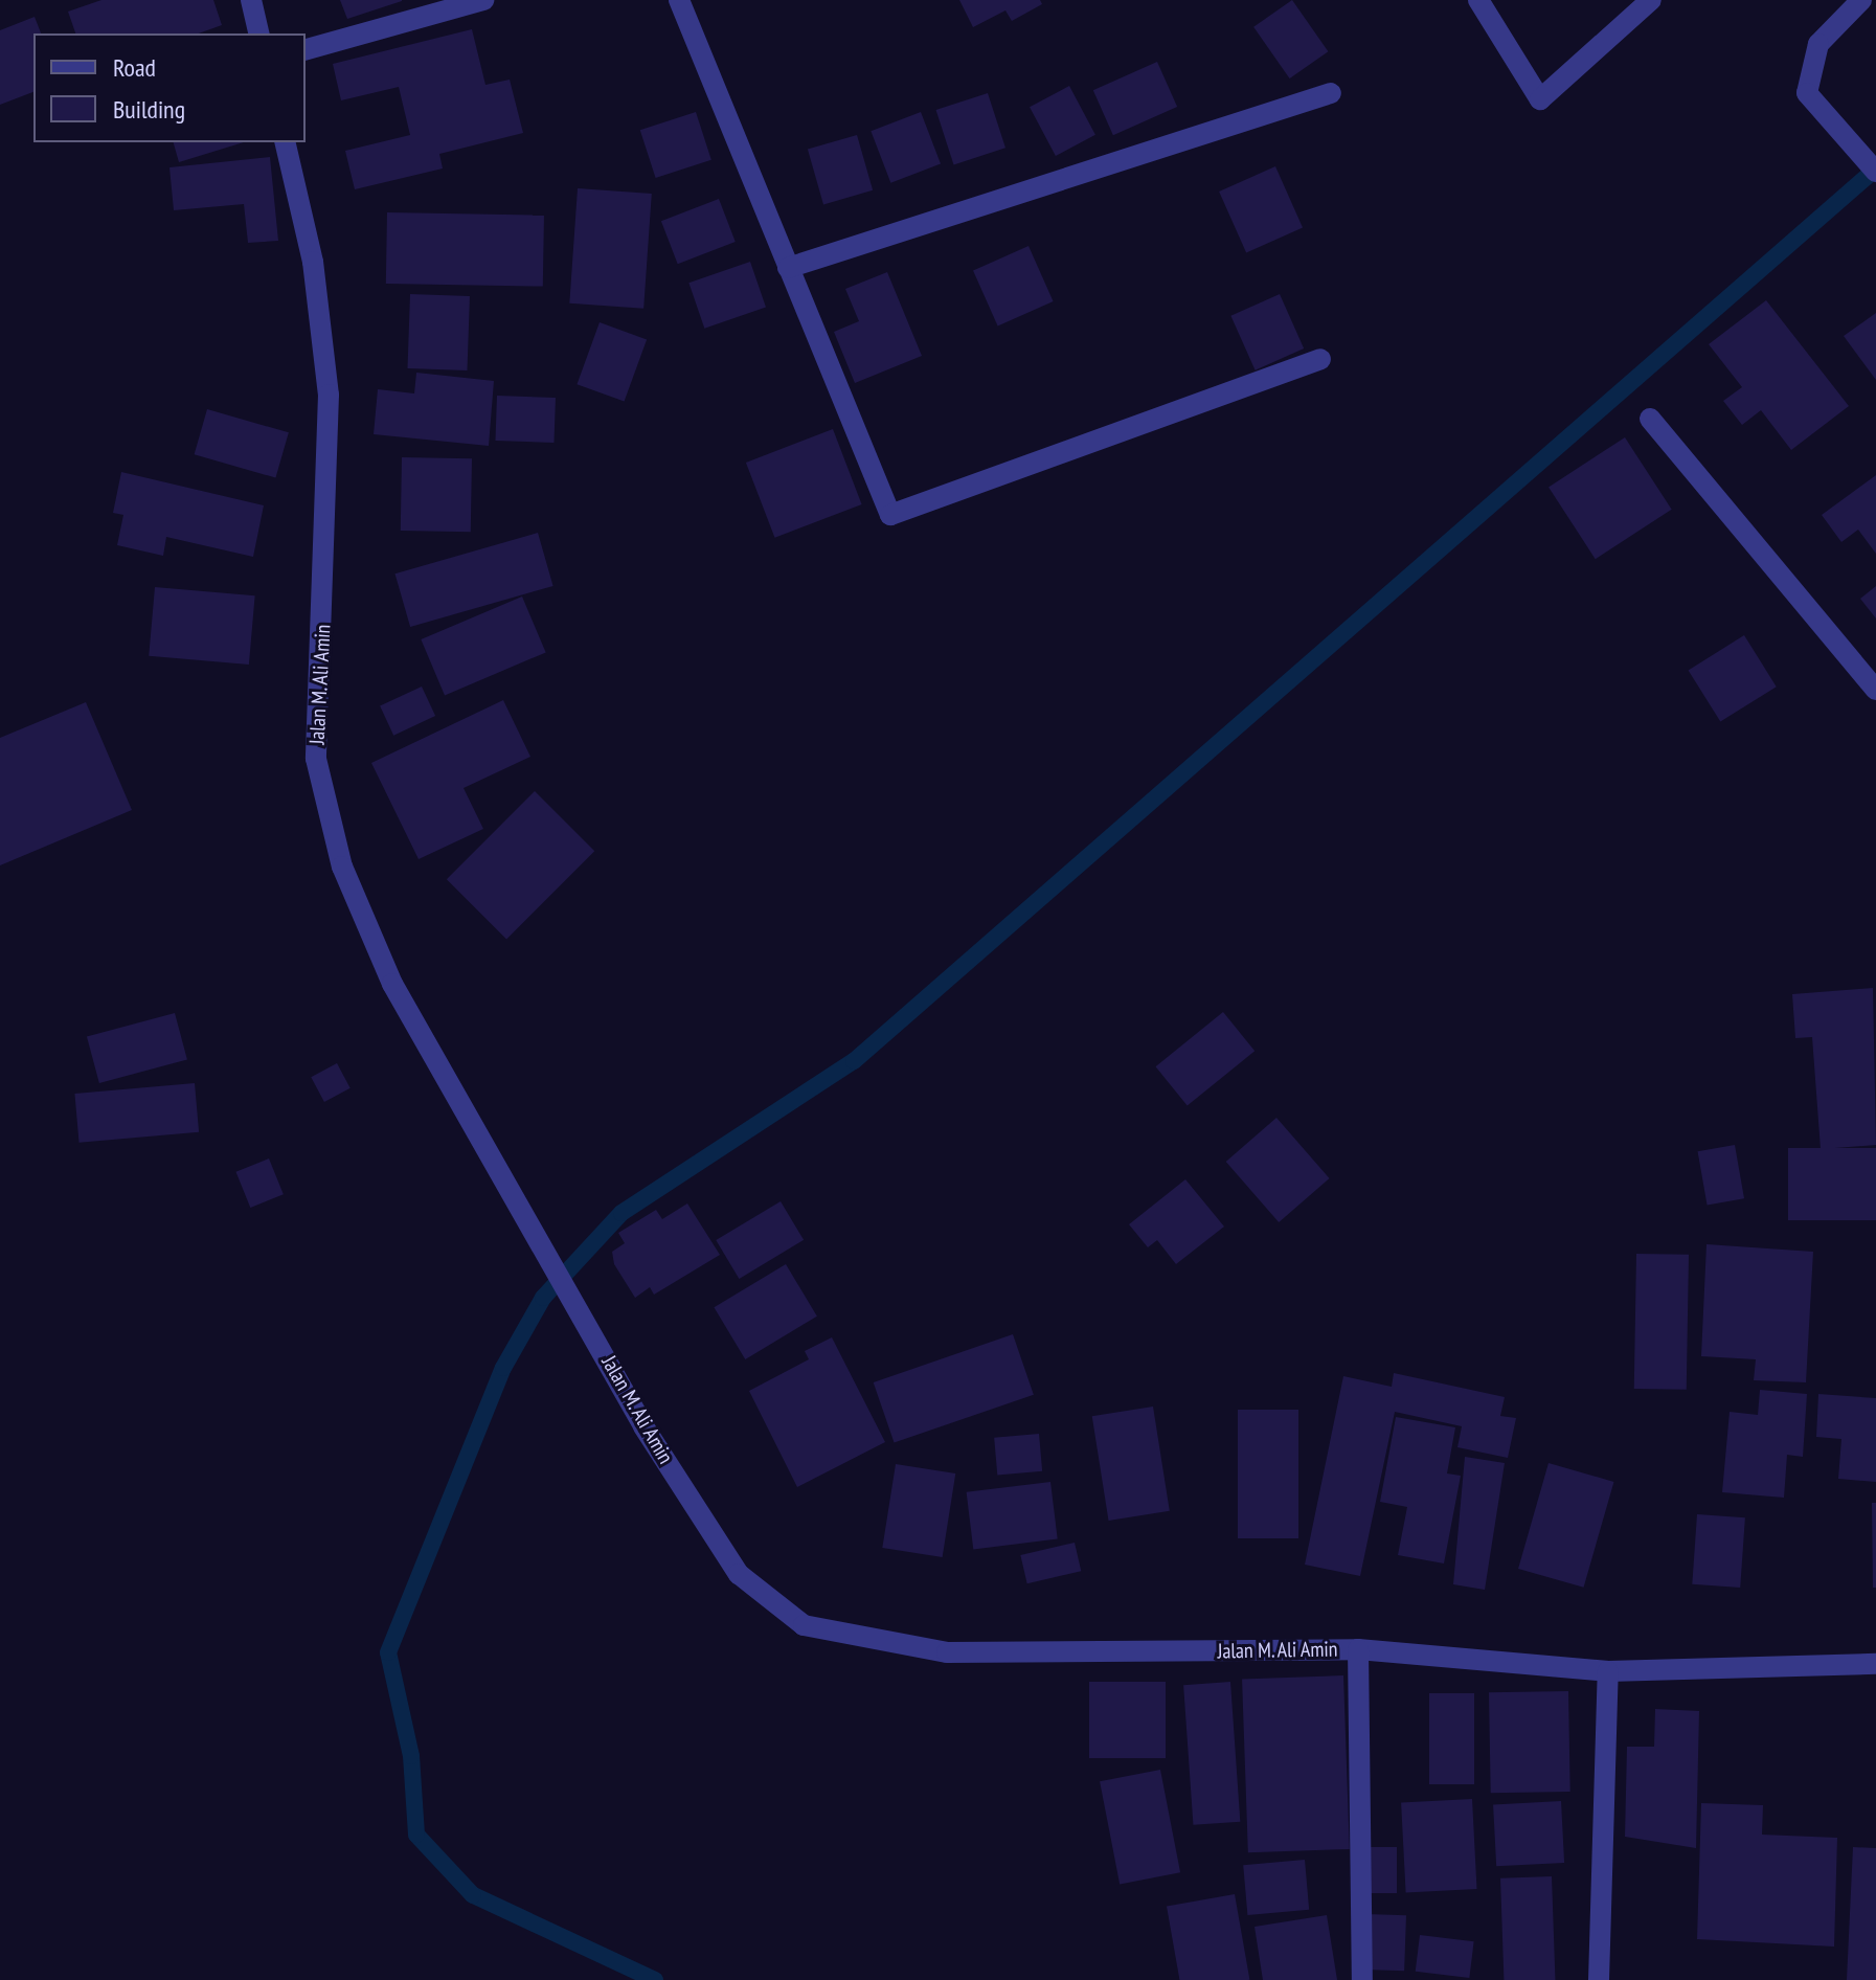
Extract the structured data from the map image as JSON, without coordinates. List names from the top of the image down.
{
  "streets": {
    "street": ["Jalan M. Ali Amin"]
  },
  "legend": ["Road", "Building"]
}
